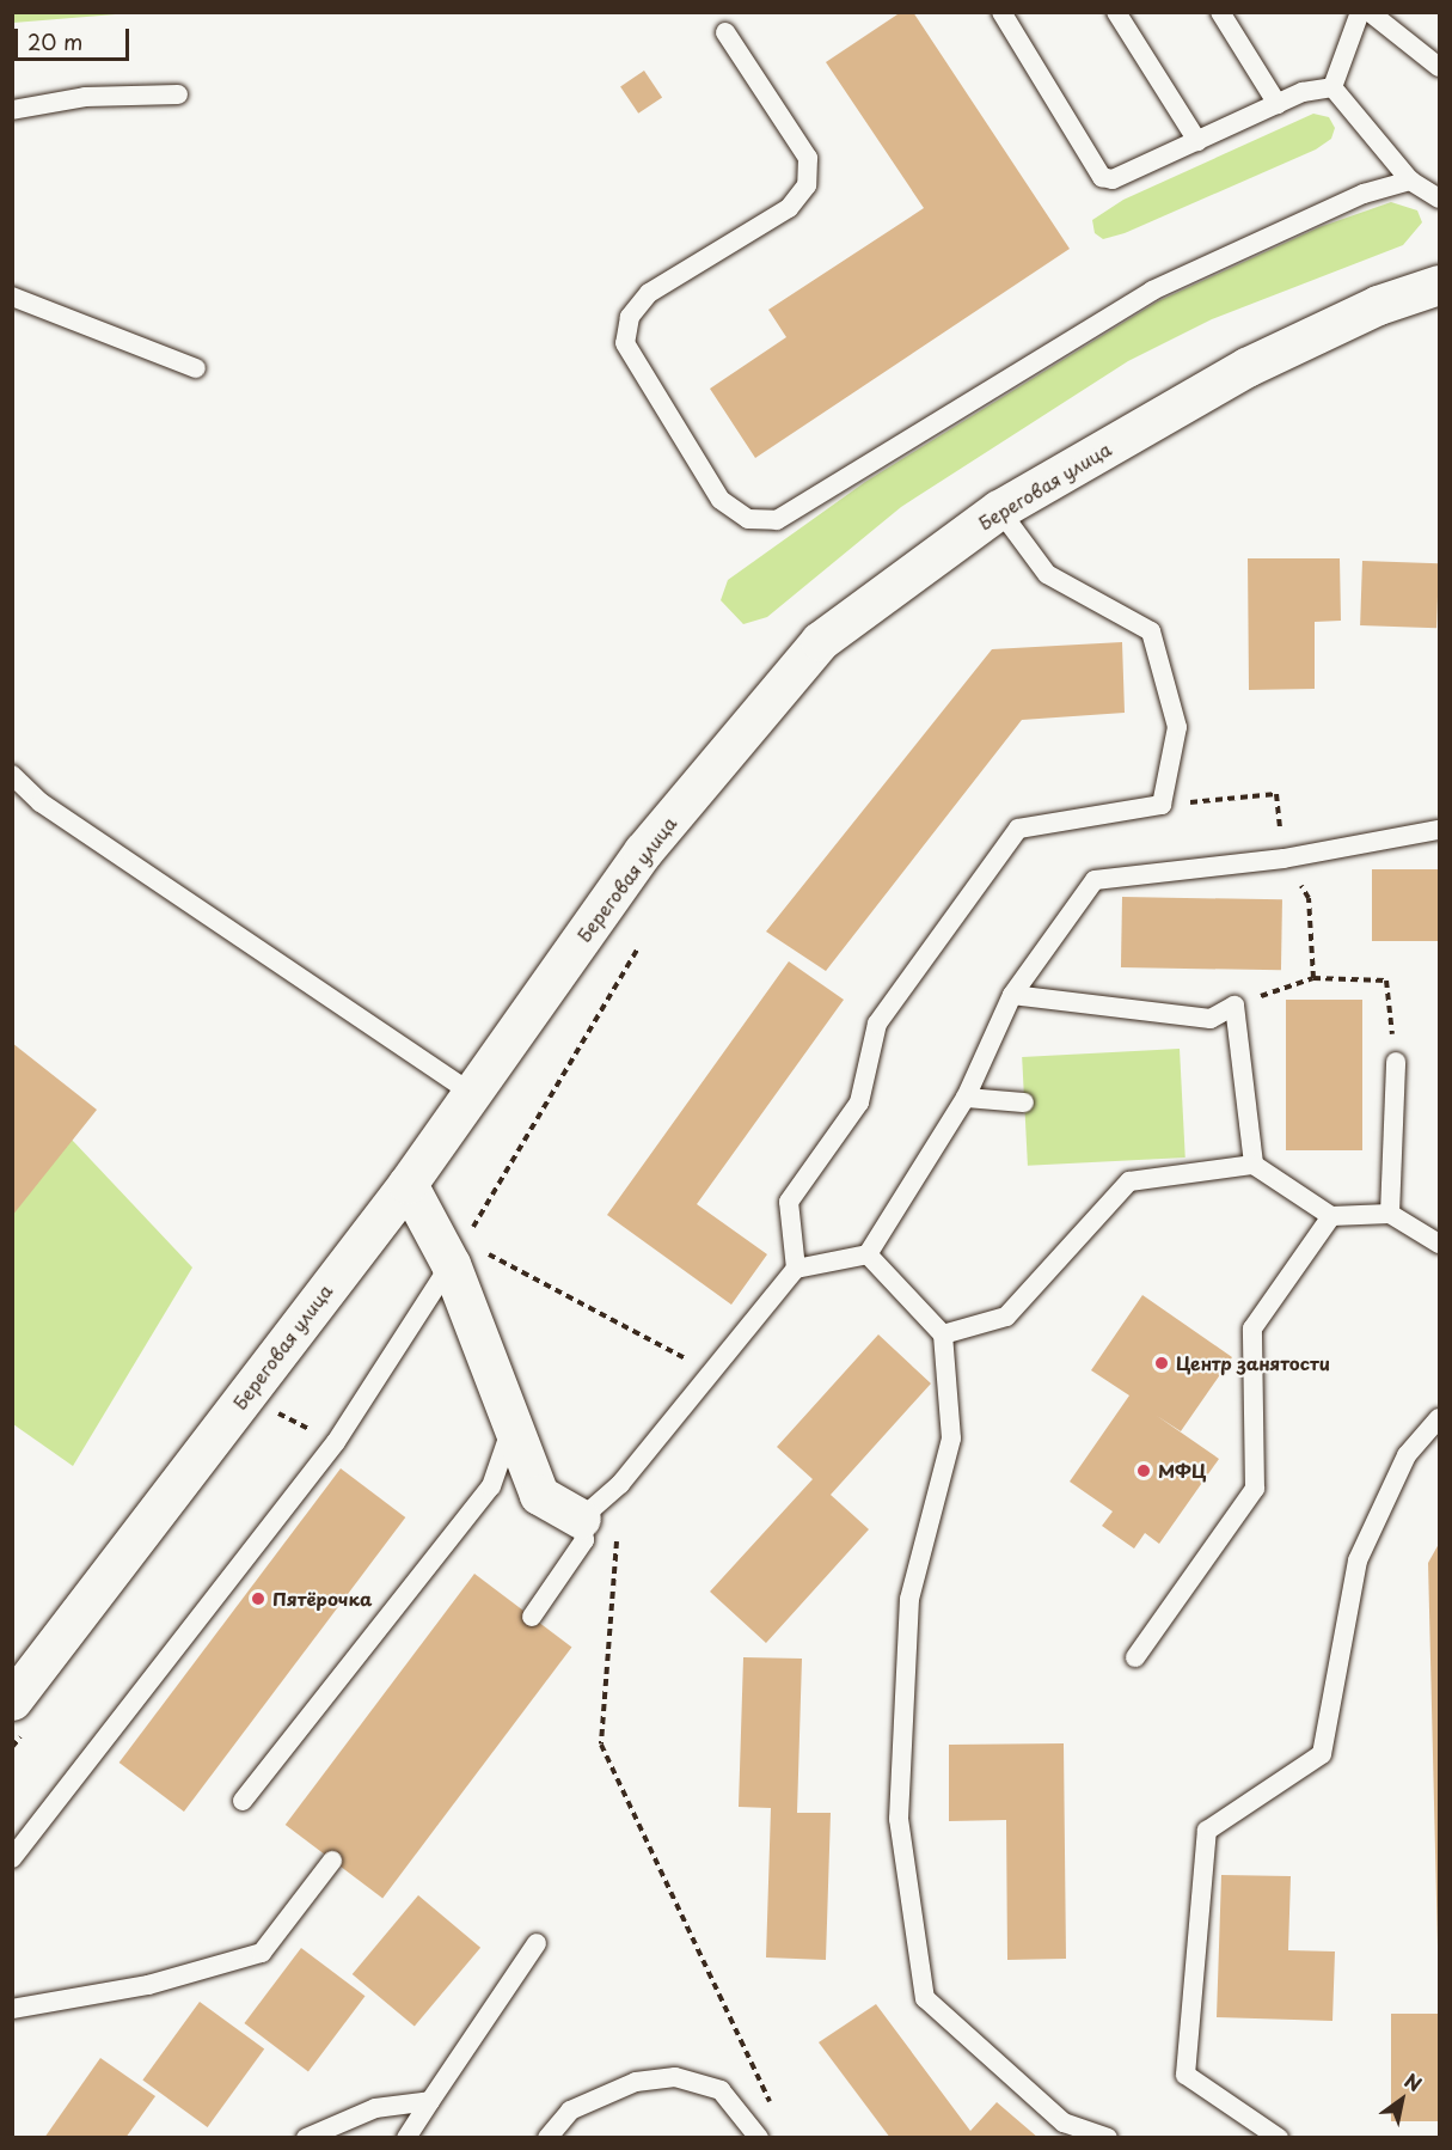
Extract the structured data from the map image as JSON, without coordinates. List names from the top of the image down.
{
  "streets": {
    "main road": ["Береговая улица"]
  },
  "places": ["Центр занятости", "МФЦ", "Пятёрочка"],
  "scale_bar": "20 m",
  "north": "top right"
}
